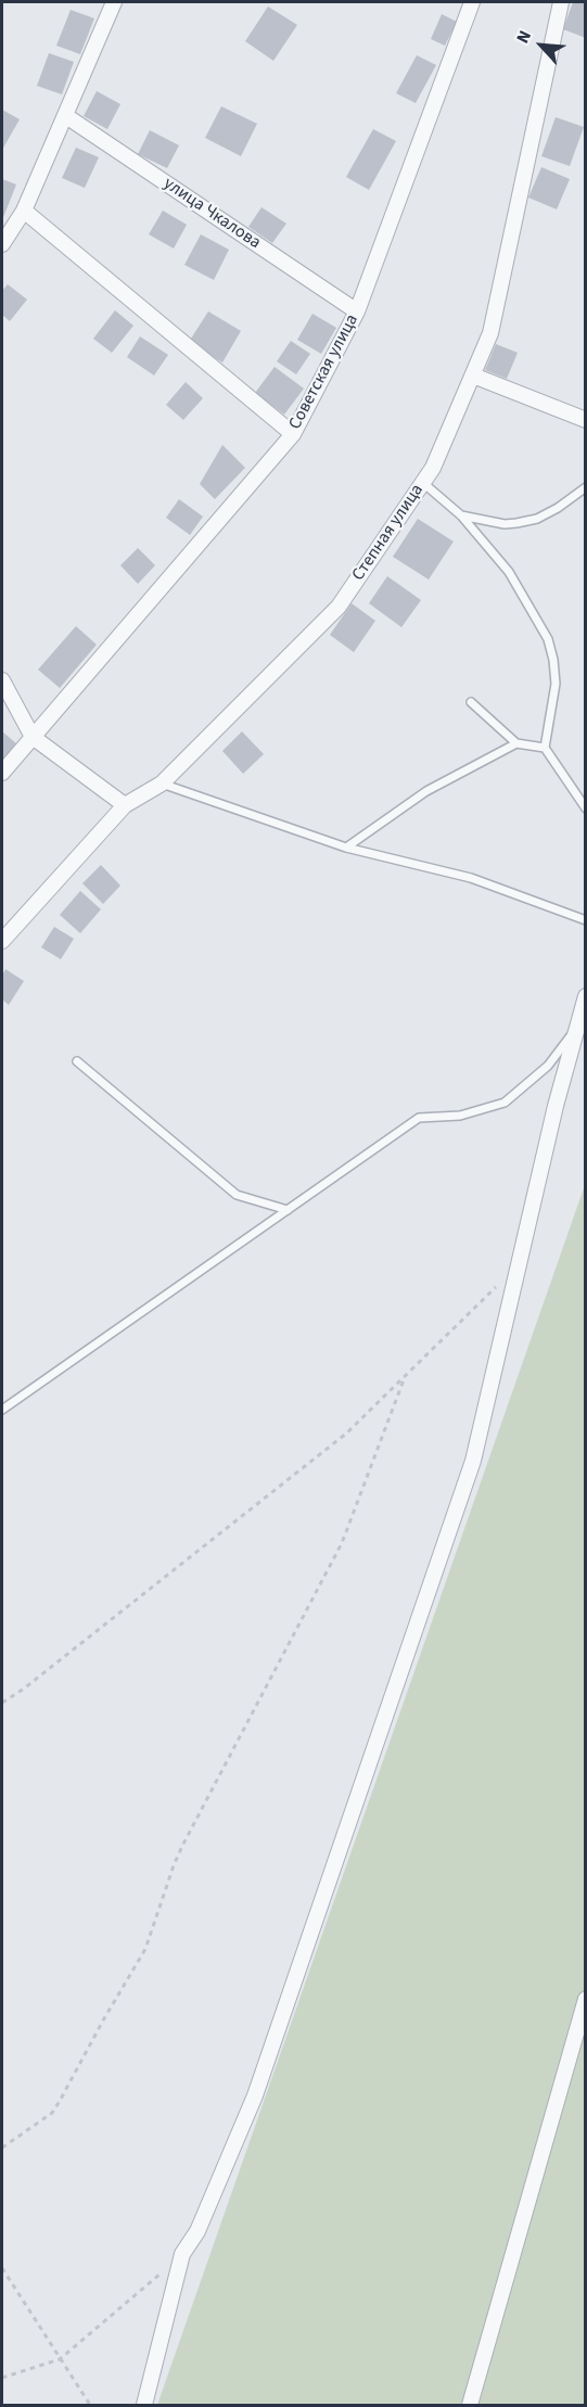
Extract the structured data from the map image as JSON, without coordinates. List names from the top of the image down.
{
  "streets": {
    "street": ["улица Чкалова", "Советская улица", "Степная улица"]
  },
  "crossings": [
    ["улица Чкалова", "Советская улица"]
  ],
  "north": "top left"
}
